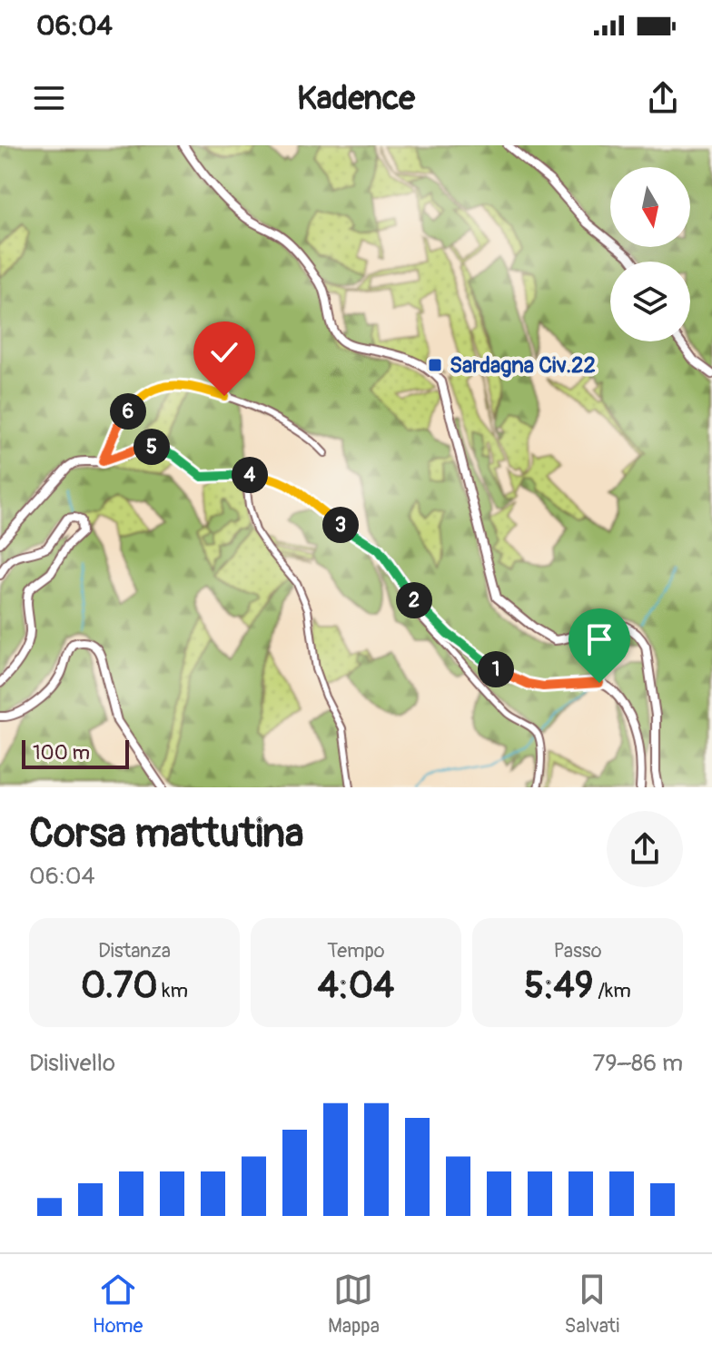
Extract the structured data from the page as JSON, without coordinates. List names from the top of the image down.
{
  "places": {
    "transit": ["Sardagna Civ.22"]
  },
  "scale_bar": "100 m",
  "north": "bottom",
  "page": {
    "status": "06:04",
    "header": "Kadence",
    "pins": [
      "6",
      "5",
      "4",
      "3",
      "2",
      "1"
    ],
    "scale": "100 m",
    "heading": ["Corsa mattutina", "06:04"],
    "stats": [
      ["Distanza", "0.70 km"],
      ["Tempo", "4:04"],
      ["Passo", "5:49 /km"]
    ],
    "chart": ["Dislivello", "79–86 m"],
    "tabs": ["Home", "Mappa", "Salvati"]
  }
}
